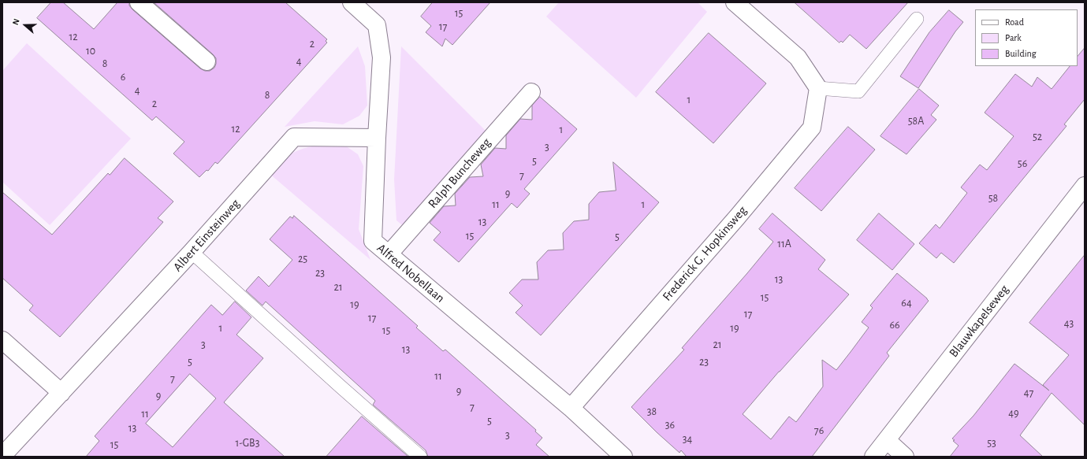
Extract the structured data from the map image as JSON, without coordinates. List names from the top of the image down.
{
  "streets": {
    "street": [
      "Ralph Buncheweg",
      "Albert Einsteinweg",
      "Frederick G. Hopkinsweg",
      "Alfred Nobellaan",
      "Blauwkapelseweg"
    ]
  },
  "crossings": [
    ["Ralph Buncheweg", "Alfred Nobellaan"],
    ["Albert Einsteinweg", "Alfred Nobellaan"],
    ["Frederick G. Hopkinsweg", "Alfred Nobellaan"]
  ],
  "house_numbers": [
    "15",
    "17",
    "12",
    "2",
    "10",
    "4",
    "8",
    "6",
    "4",
    "8",
    "1",
    "2",
    "58A",
    "12",
    "1",
    "52",
    "3",
    "5",
    "56",
    "7",
    "9",
    "58",
    "11",
    "1",
    "13",
    "15",
    "5",
    "11A",
    "25",
    "23",
    "13",
    "21",
    "15",
    "64",
    "19",
    "17",
    "17",
    "43",
    "66",
    "1",
    "19",
    "15",
    "3",
    "21",
    "13",
    "5",
    "23",
    "11",
    "7",
    "9",
    "47",
    "9",
    "7",
    "38",
    "49",
    "11",
    "5",
    "36",
    "13",
    "76",
    "3",
    "34",
    "1-GB3",
    "53",
    "15"
  ],
  "legend": ["Road", "Park", "Building"],
  "north": "left"
}
